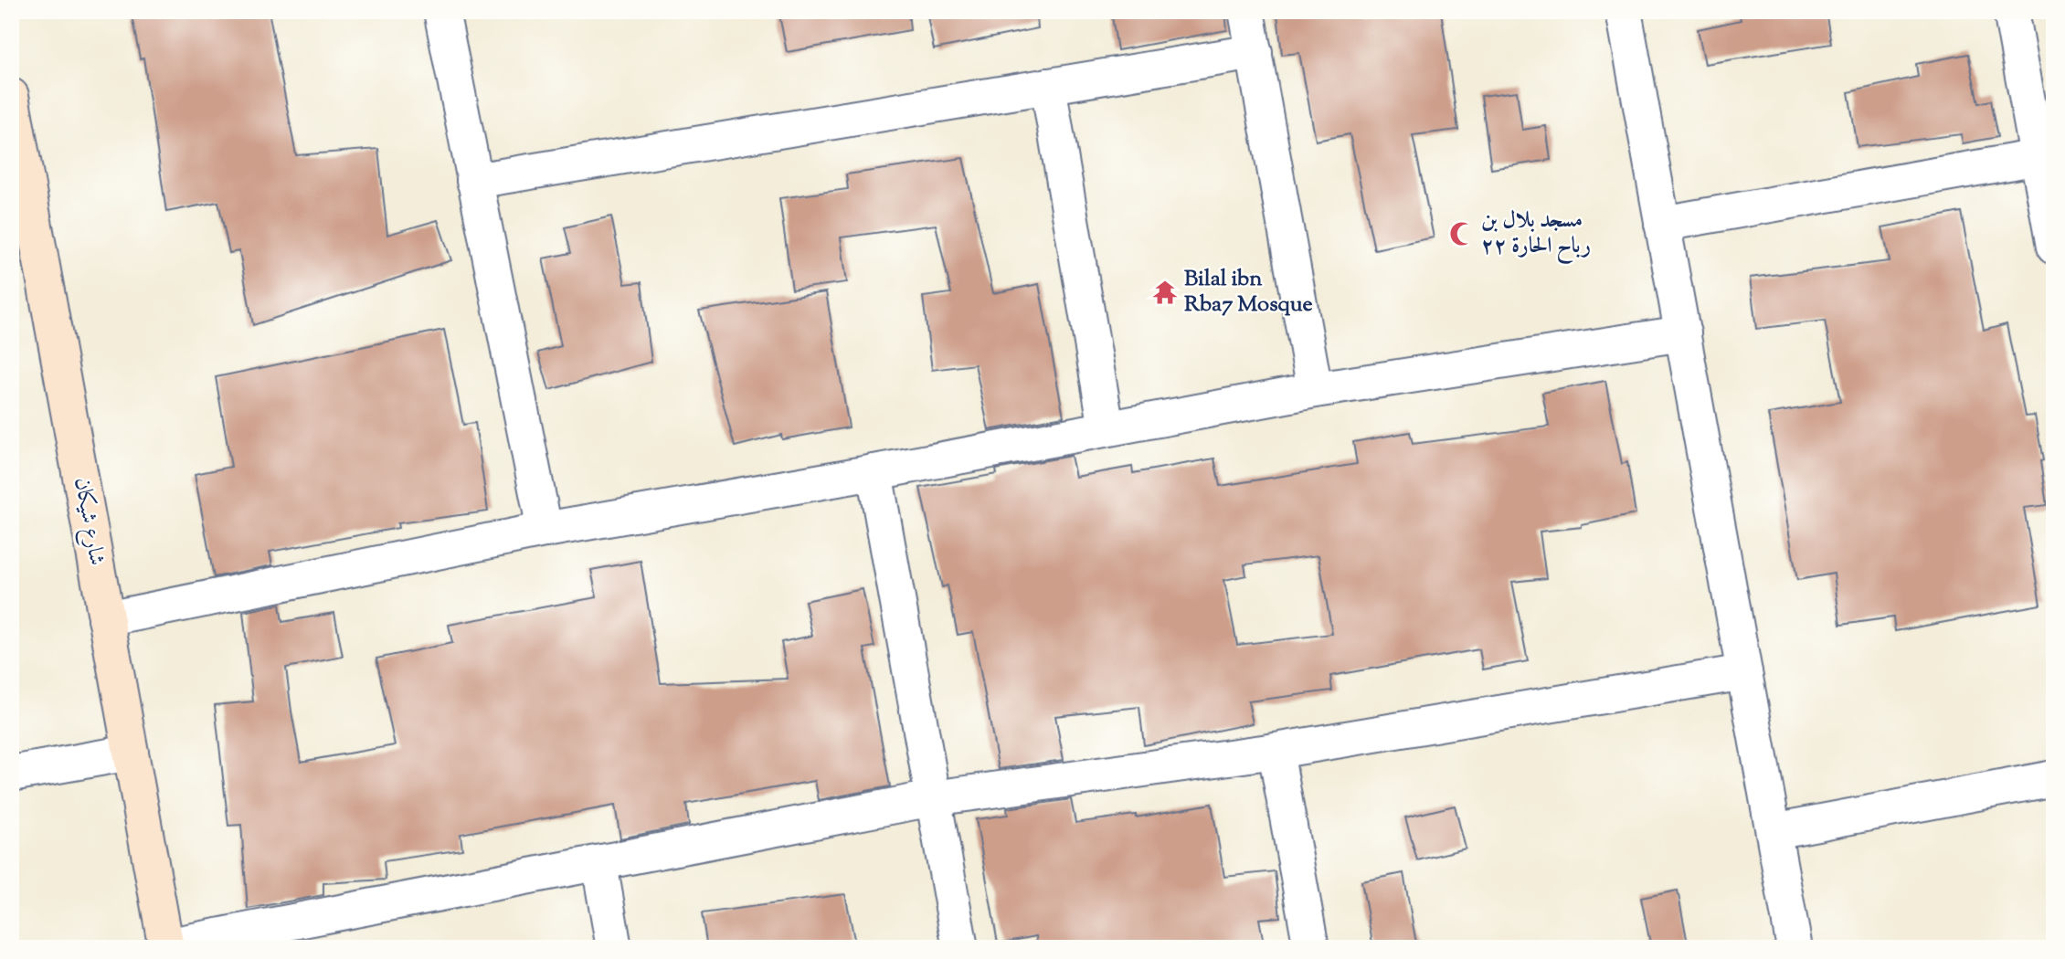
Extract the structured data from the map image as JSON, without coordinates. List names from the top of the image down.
{
  "streets": {
    "street": ["شارع شيكان"]
  },
  "places": {
    "mosque": ["مسجد بلال بن رباح الحارة ٢٢"],
    "temple": ["Bilal ibn Rba7 Mosque"]
  }
}
